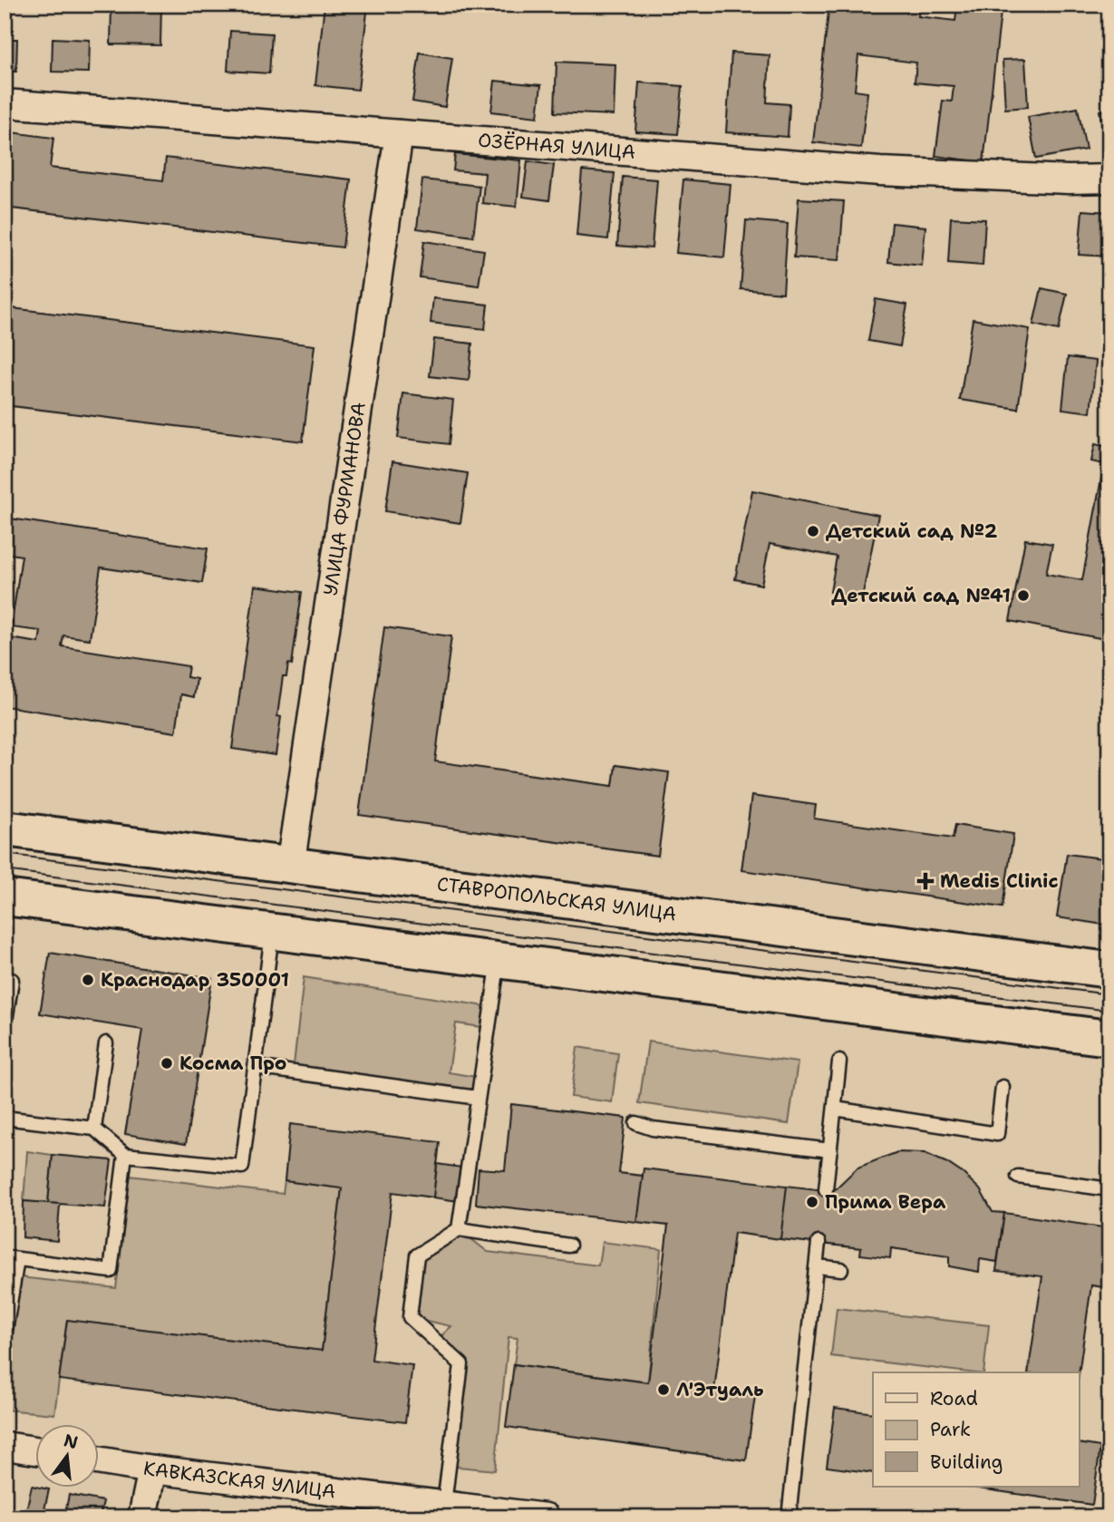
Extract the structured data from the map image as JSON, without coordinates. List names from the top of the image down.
{
  "streets": {
    "main road": ["СТАВРОПОЛЬСКАЯ УЛИЦА"],
    "street": ["ОЗЁРНАЯ УЛИЦА", "УЛИЦА ФУРМАНОВА", "КАВКАЗСКАЯ УЛИЦА"]
  },
  "crossings": [
    ["ОЗЁРНАЯ УЛИЦА", "УЛИЦА ФУРМАНОВА"],
    ["УЛИЦА ФУРМАНОВА", "СТАВРОПОЛЬСКАЯ УЛИЦА"]
  ],
  "places": {
    "other": [
      "Детский сад №2",
      "Детский сад №41",
      "Краснодар 350001",
      "Косма Про",
      "Прима Вера",
      "Л'Этуаль"
    ],
    "health": ["Medis Clinic"]
  },
  "legend": ["Road", "Park", "Building"],
  "north": "top"
}
